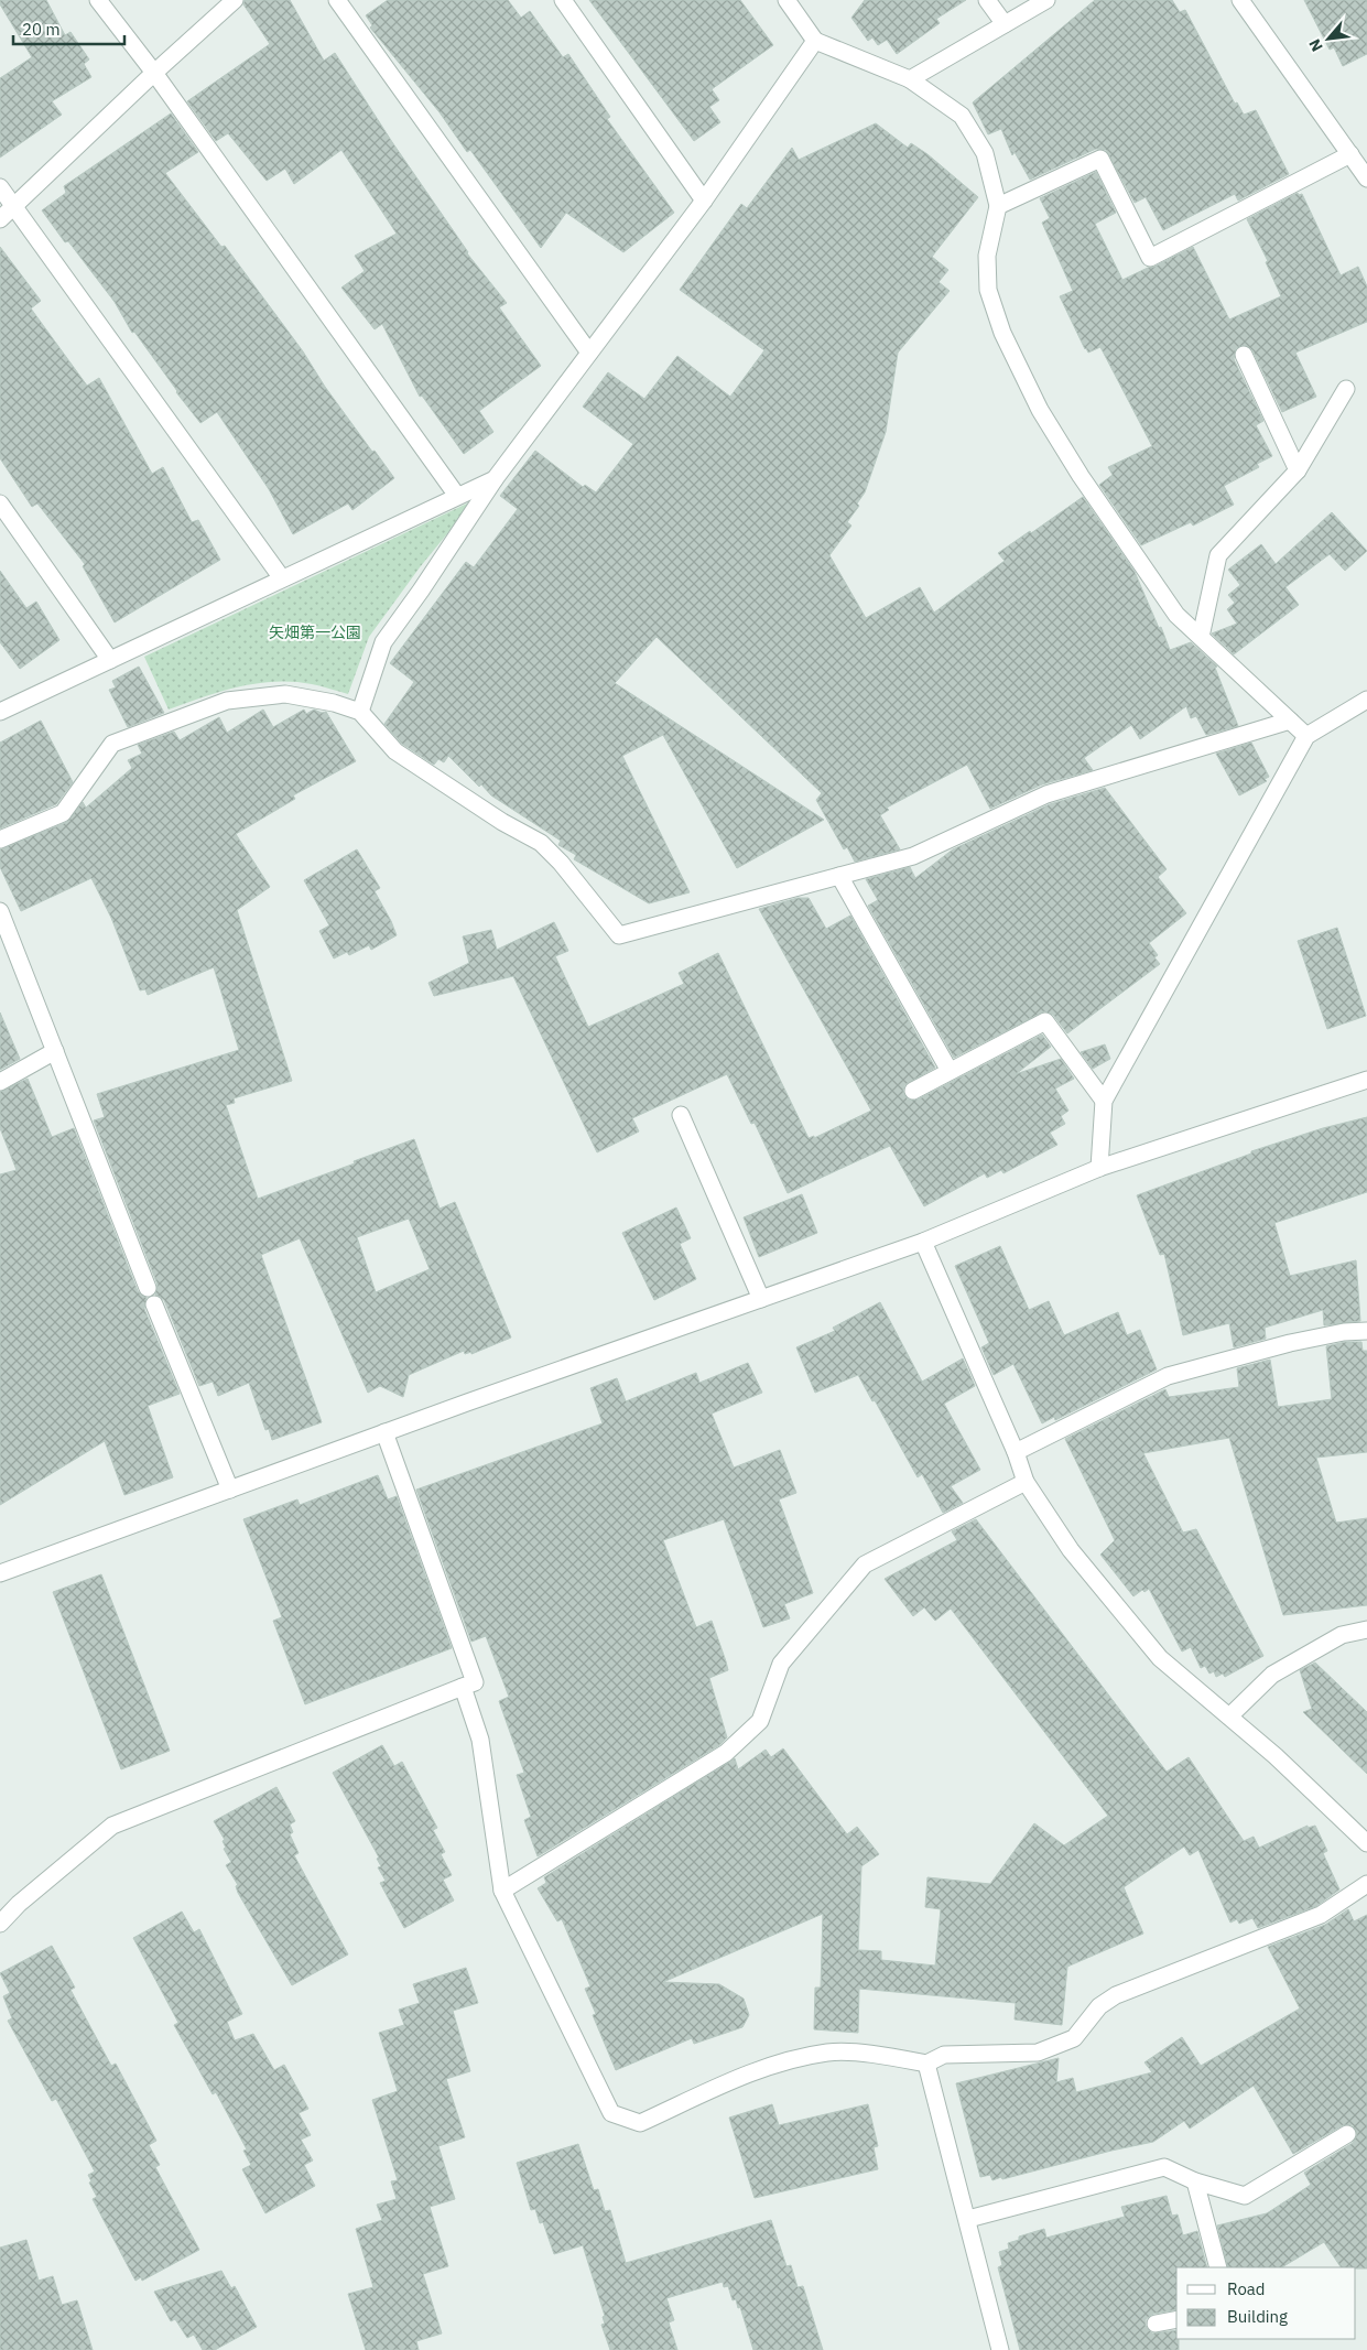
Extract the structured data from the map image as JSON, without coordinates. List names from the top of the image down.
{
  "parks": ["矢畑第一公園"],
  "legend": ["Road", "Building"],
  "scale_bar": "20 m",
  "north": "bottom left"
}
